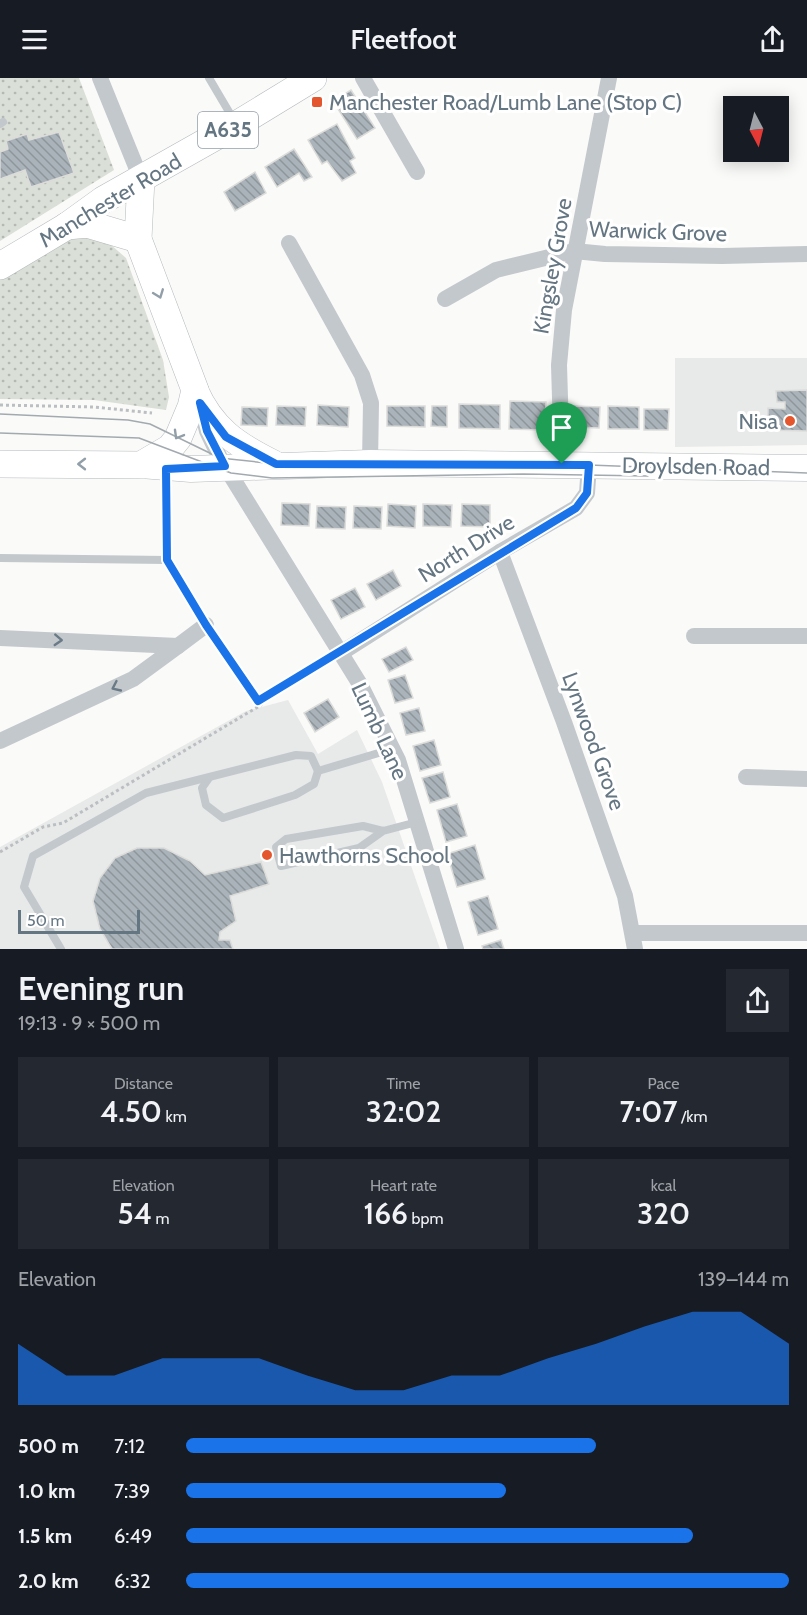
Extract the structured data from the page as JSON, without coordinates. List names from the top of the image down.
{
  "streets": {
    "highway": ["A635", "Manchester Road", "Lumb Lane"],
    "main road": ["Droylsden Road"],
    "street": [
      "Warwick Grove",
      "Kingsley Grove",
      "North Drive",
      "Lynwood Grove"
    ]
  },
  "crossings": [
    ["Manchester Road", "Lumb Lane"],
    ["Warwick Grove", "Kingsley Grove"],
    ["Kingsley Grove", "Droylsden Road"],
    ["Droylsden Road", "North Drive"],
    ["Droylsden Road", "Lumb Lane"],
    ["North Drive", "Lumb Lane"],
    ["North Drive", "Lynwood Grove"]
  ],
  "places": {
    "transit": ["Manchester Road/Lumb Lane (Stop C)"],
    "other": ["Nisa", "Hawthorns School"]
  },
  "scale_bar": "50 m",
  "north": "bottom",
  "page": {
    "header": "Fleetfoot",
    "scale": "50 m",
    "heading": ["Evening run", "19:13 · 9 × 500 m"],
    "stats": [
      ["Distance", "4.50 km"],
      ["Time", "32:02"],
      ["Pace", "7:07 /km"],
      ["Elevation", "54 m"],
      ["Heart rate", "166 bpm"],
      ["kcal", "320"]
    ],
    "chart": ["Elevation", "139–144 m"],
    "list": [
      {
        "name": "500 m",
        "note": "7:12"
      },
      {
        "name": "1.0 km",
        "note": "7:39"
      },
      {
        "name": "1.5 km",
        "note": "6:49"
      },
      {
        "name": "2.0 km",
        "note": "6:32"
      }
    ]
  }
}
